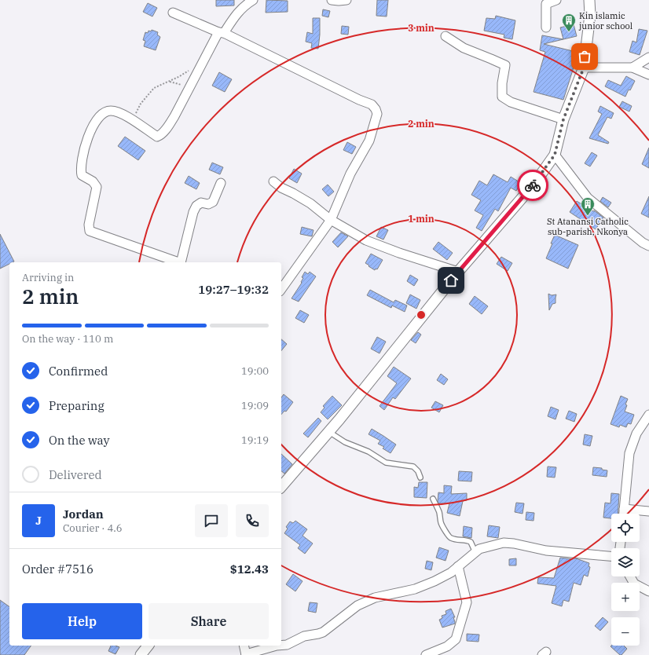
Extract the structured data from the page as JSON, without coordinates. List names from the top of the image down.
{
  "places": {
    "building": ["Kin islamic junior school", "St Atanansi Catholic sub-parish, Nkonya"]
  },
  "page": {
    "heading": ["2 min", "Arriving in", "19:27–19:32"],
    "panel": [
      "Jordan",
      "Courier · 4.6",
      "Order #7516",
      "$12.43"
    ],
    "bar": "On the way · 110 m",
    "list": [
      ["Confirmed", "19:00"],
      ["Preparing", "19:09"],
      ["On the way", "19:19"],
      "Delivered"
    ],
    "round": "J",
    "map_buttons": ["+", "−"],
    "buttons": ["Help", "Share"]
  },
  "rings": ["3 min", "2 min", "1 min"]
}
